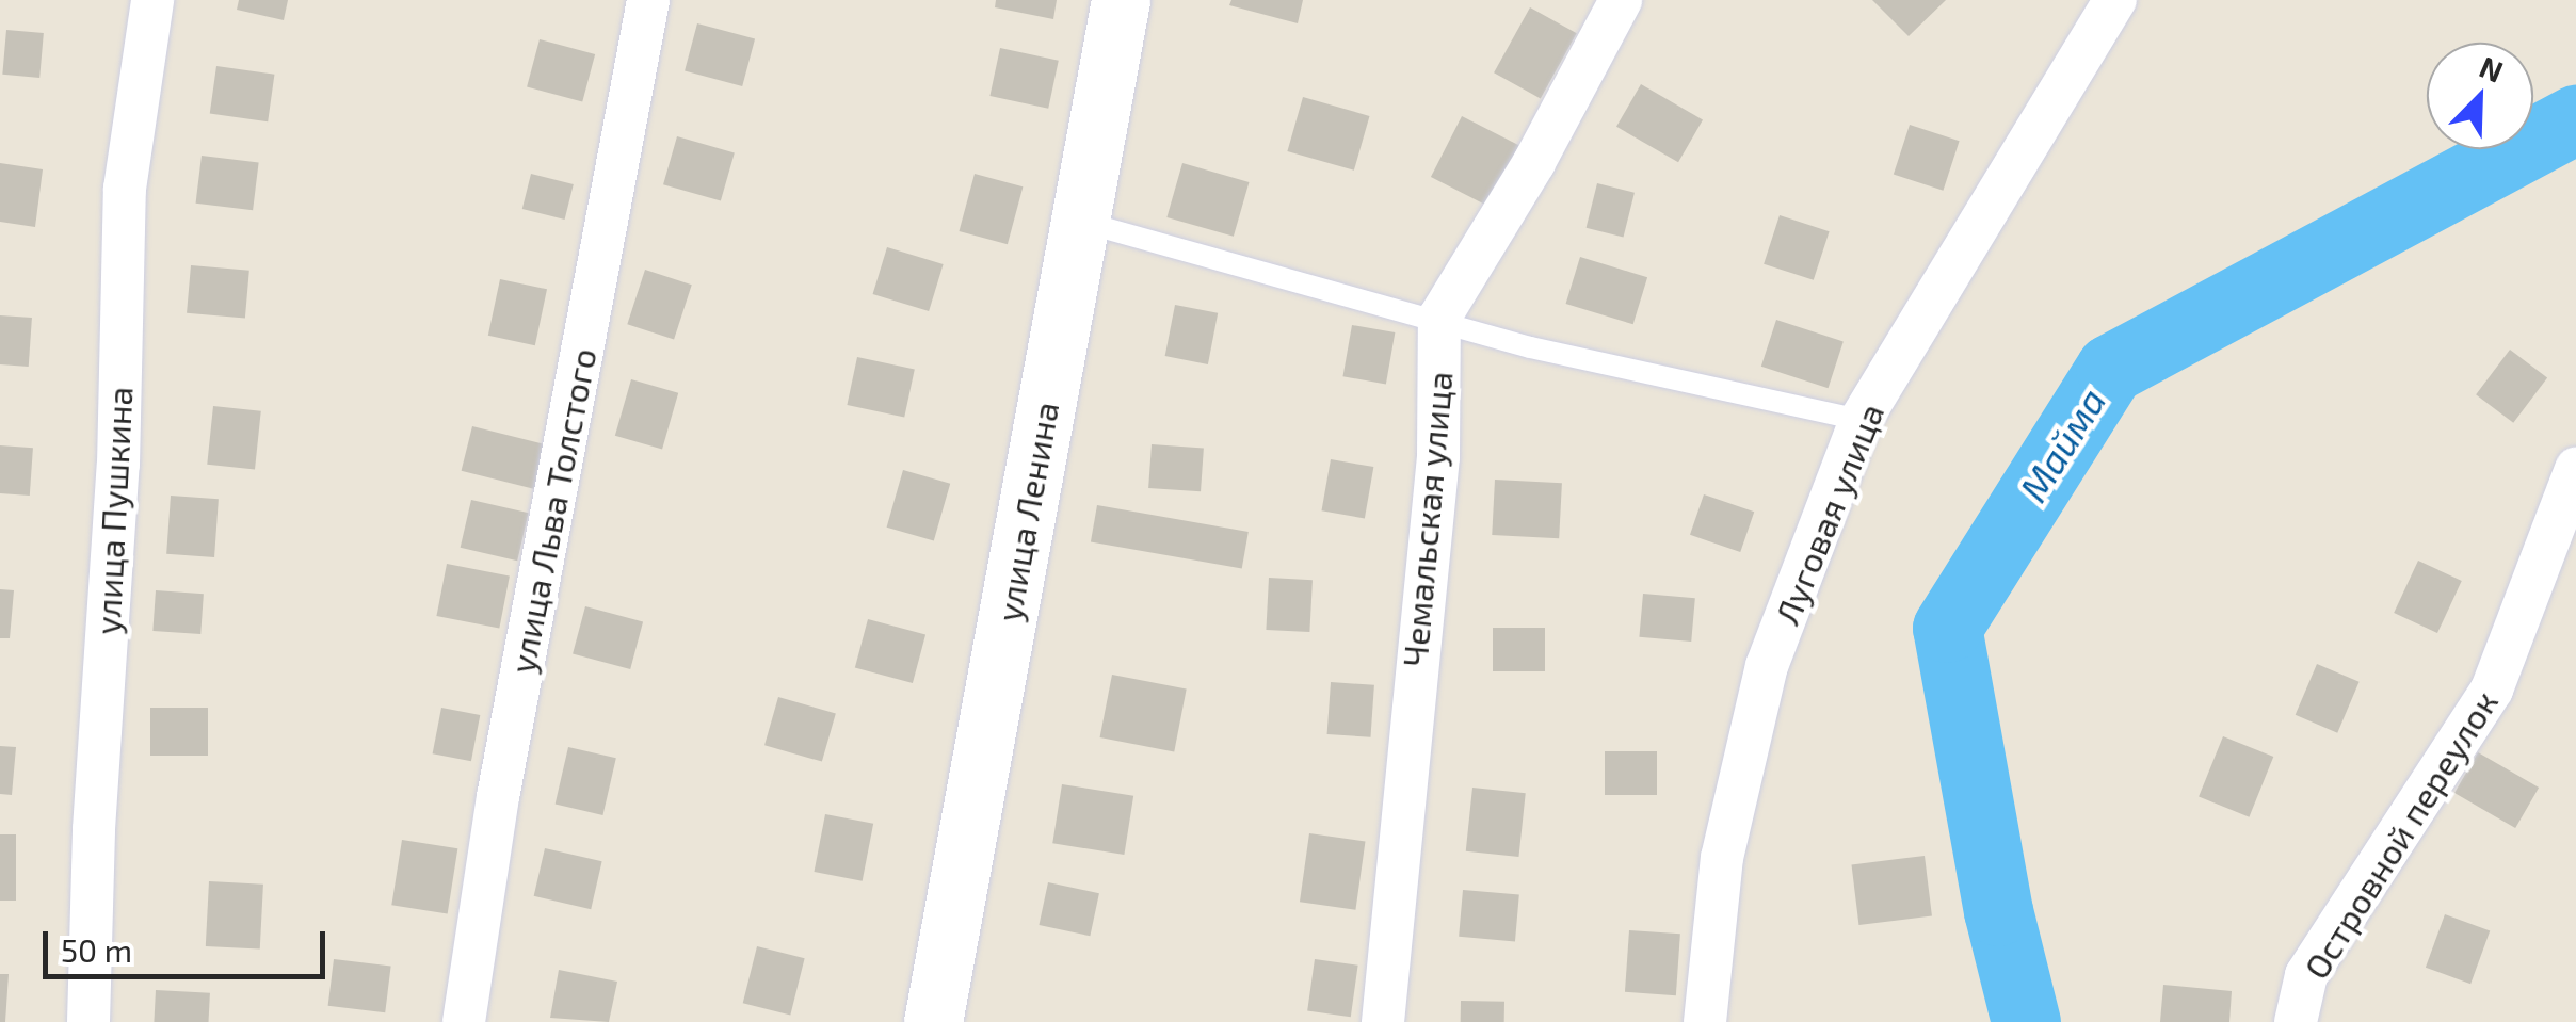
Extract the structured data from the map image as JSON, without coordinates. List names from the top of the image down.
{
  "streets": {
    "street": [
      "улица Пушкина",
      "улица Льва Толстого",
      "улица Ленина",
      "Луговая улица",
      "Чемальская улица",
      "Островной переулок"
    ]
  },
  "water": ["Майма"],
  "scale_bar": "50 m",
  "north": "top right"
}
